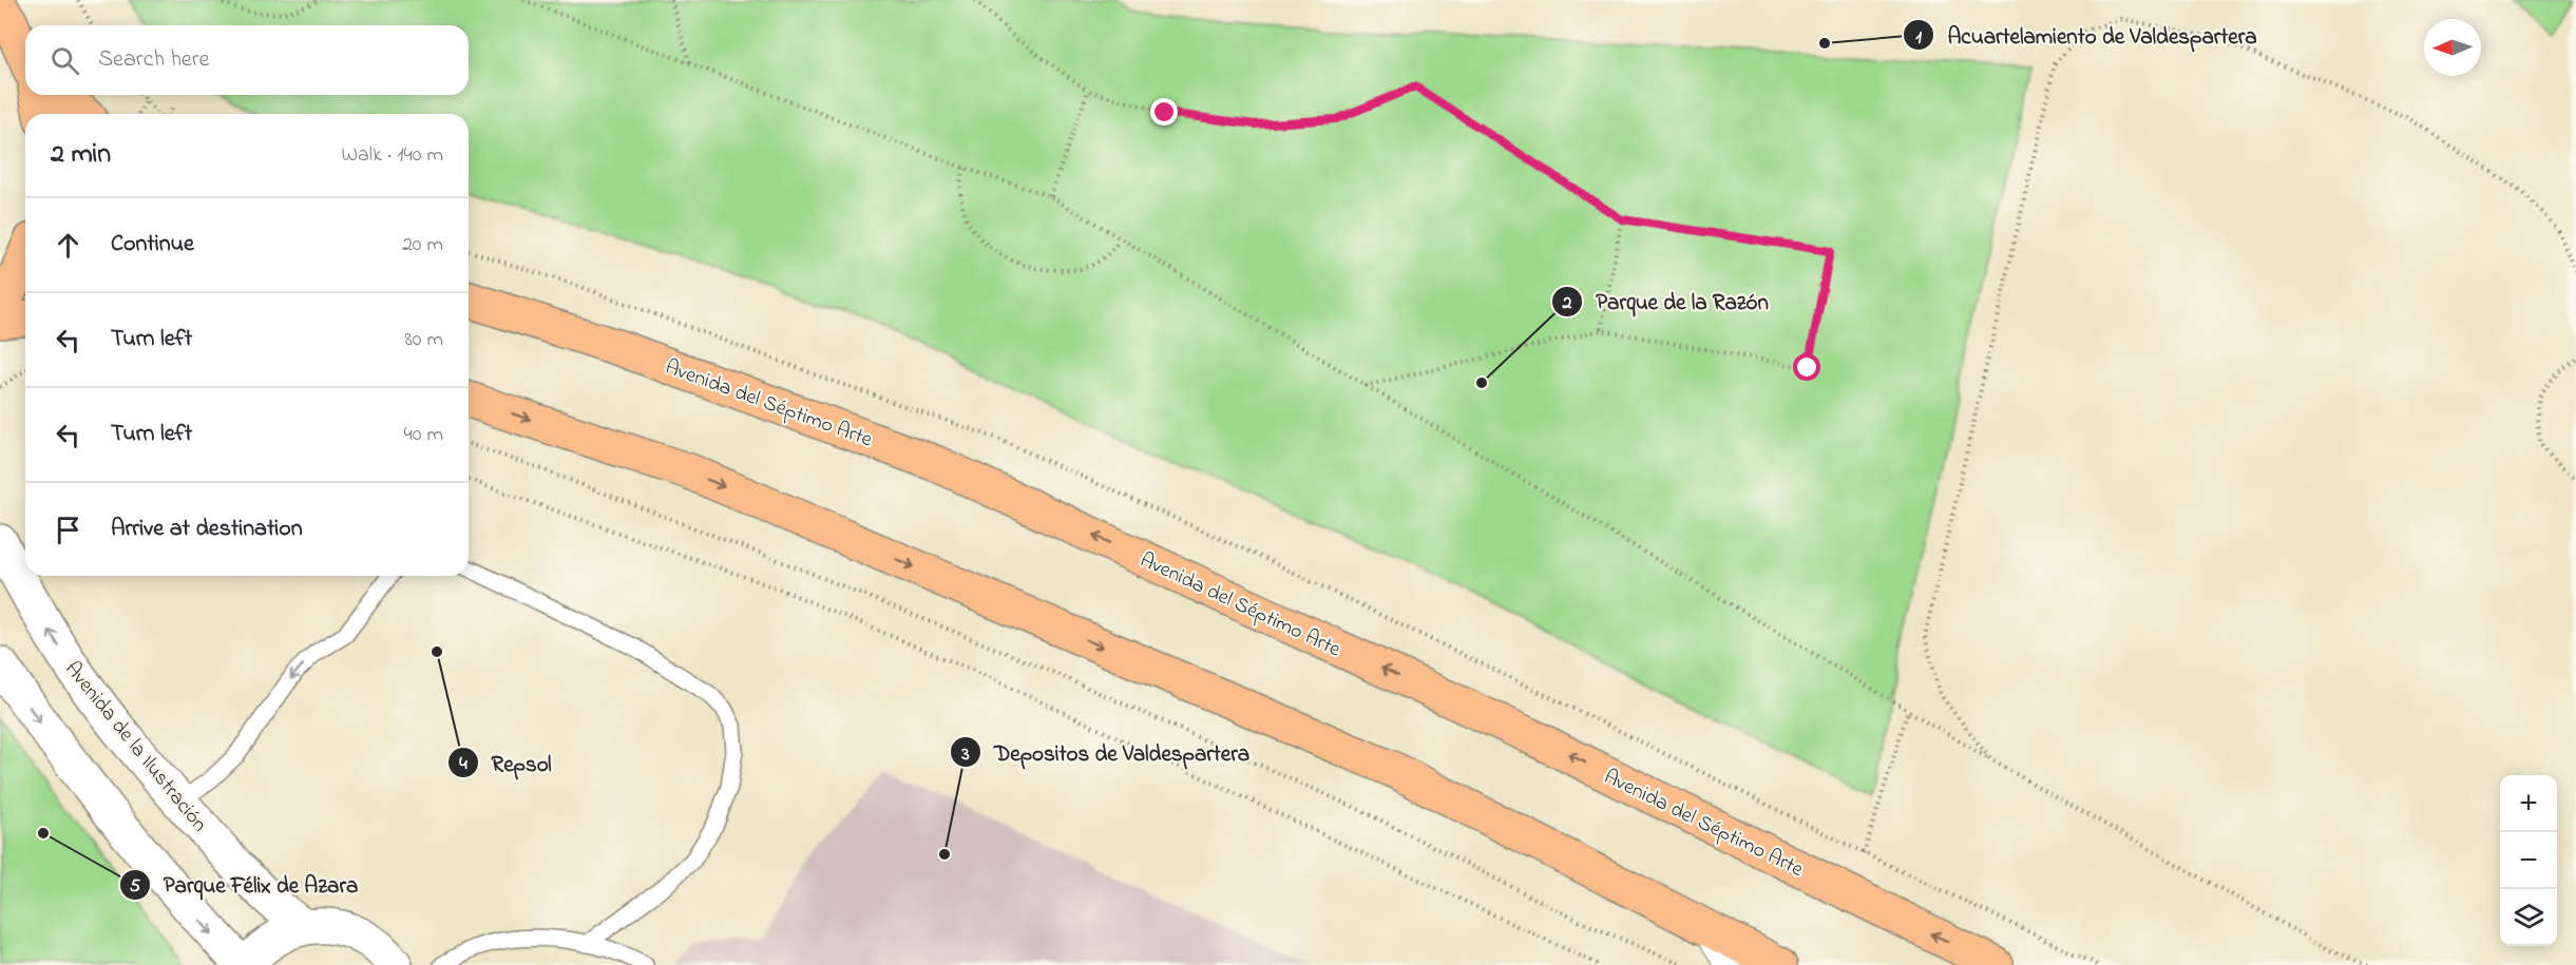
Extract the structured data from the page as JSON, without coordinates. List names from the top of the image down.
{
  "streets": {
    "main road": ["Avenida del Séptimo Arte"],
    "street": ["Avenida de la Ilustración"]
  },
  "places": [
    "Acuartelamiento de Valdespartera",
    "Parque de la Razón",
    "Repsol",
    "Parque Félix de Azara",
    "Depositos de Valdespartera"
  ],
  "north": "left",
  "page": {
    "search": "Search here",
    "heading": ["2 min", "Walk · 140 m"],
    "list": [
      ["Continue", "20 m"],
      ["Turn left", "80 m"],
      ["Turn left", "40 m"],
      "Arrive at destination"
    ],
    "map_buttons": ["+", "−"]
  }
}
